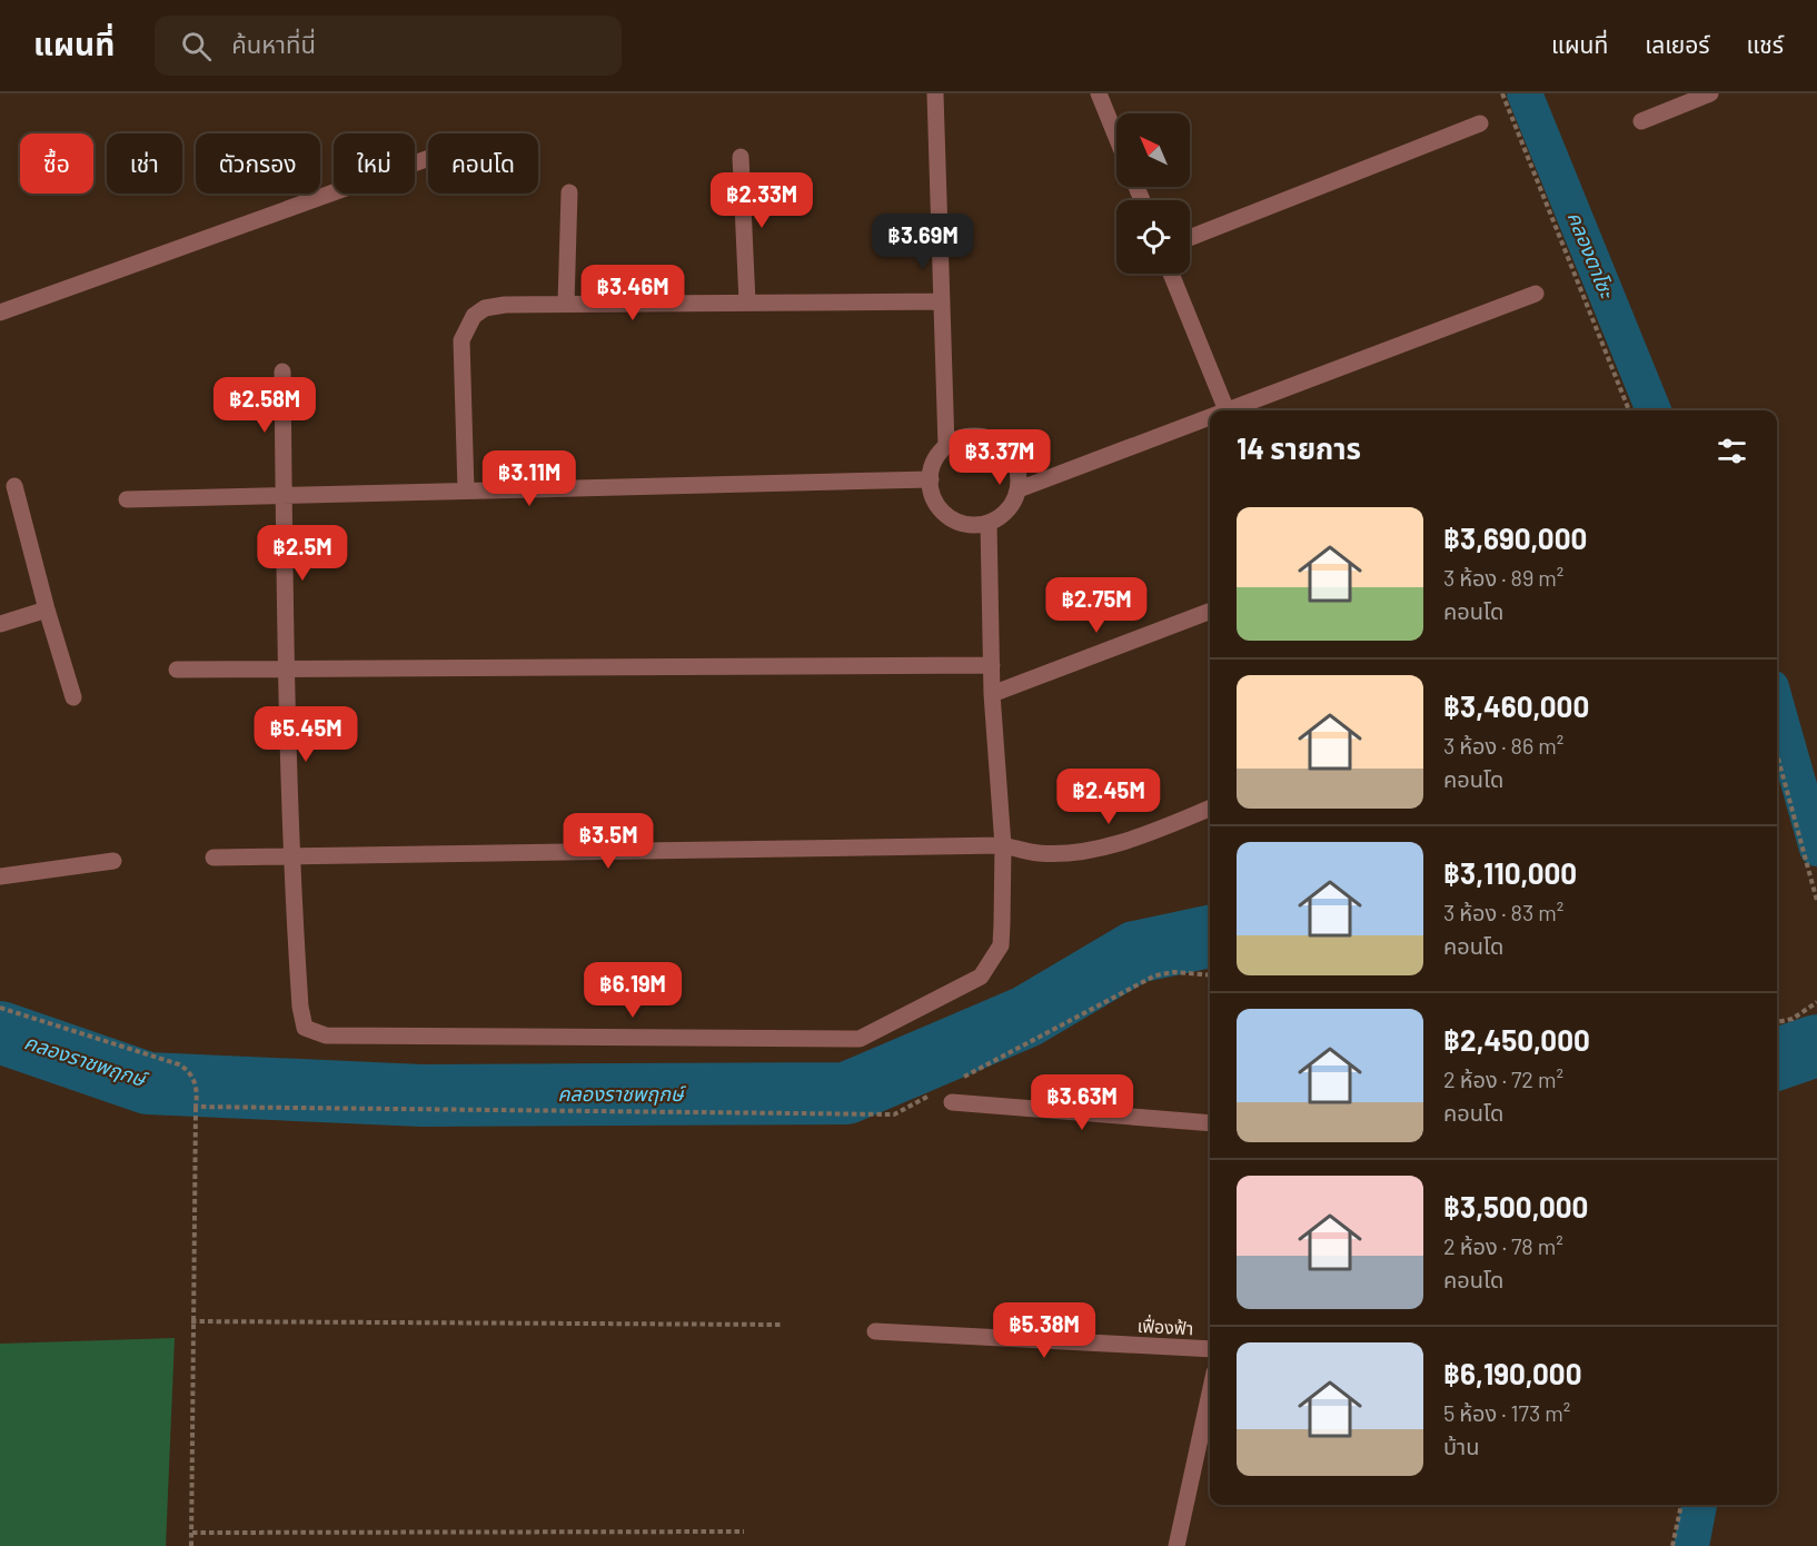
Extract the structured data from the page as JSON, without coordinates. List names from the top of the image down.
{
  "streets": {
    "street": ["เฟื่องฟ้า"]
  },
  "water": ["คลองตาโซะ", "คลองราชพฤกษ์"],
  "north": "top left",
  "page": {
    "header": "แผนที่",
    "search": "ค้นหาที่นี่",
    "nav": ["แผนที่", "เลเยอร์", "แชร์"],
    "chip": [
      "ซื้อ",
      "เช่า",
      "ตัวกรอง",
      "ใหม่",
      "คอนโด"
    ],
    "price": [
      "฿2.33M",
      "฿3.69M",
      "฿3.46M",
      "฿2.58M",
      "฿3.37M",
      "฿3.11M",
      "฿2.5M",
      "฿2.75M",
      "฿5.45M",
      "฿2.45M",
      "฿3.5M",
      "฿6.19M",
      "฿3.63M",
      "฿5.38M"
    ],
    "heading": "14 รายการ",
    "list": [
      {
        "name": "฿3,690,000",
        "note": "3 ห้อง · 89 m² · คอนโด"
      },
      {
        "name": "฿3,460,000",
        "note": "3 ห้อง · 86 m² · คอนโด"
      },
      {
        "name": "฿3,110,000",
        "note": "3 ห้อง · 83 m² · คอนโด"
      },
      {
        "name": "฿2,450,000",
        "note": "2 ห้อง · 72 m² · คอนโด"
      },
      {
        "name": "฿3,500,000",
        "note": "2 ห้อง · 78 m² · คอนโด"
      },
      {
        "name": "฿6,190,000",
        "note": "5 ห้อง · 173 m² · บ้าน"
      }
    ]
  }
}
